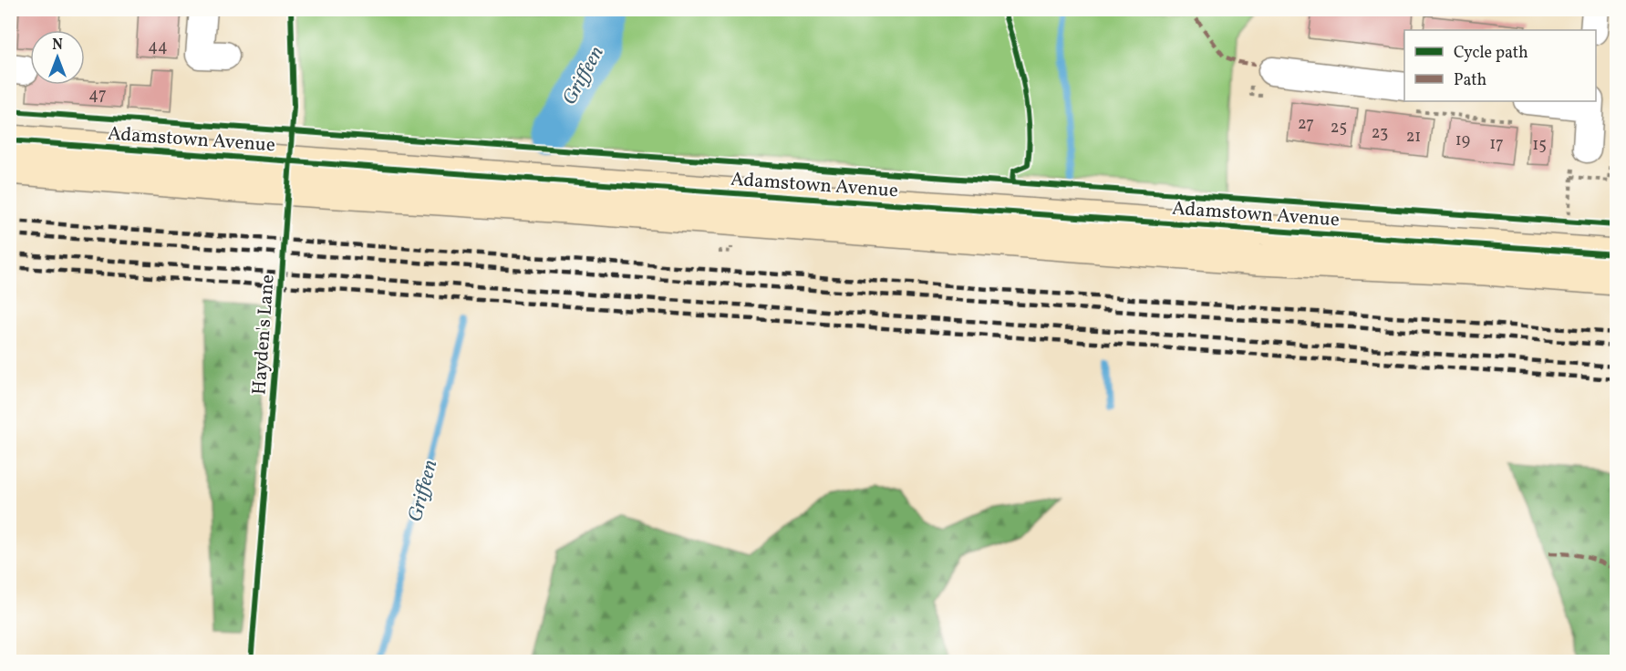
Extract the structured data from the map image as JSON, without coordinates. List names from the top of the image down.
{
  "streets": {
    "street": ["Adamstown Avenue"],
    "cycle path": ["Hayden's Lane"]
  },
  "water": ["Griffeen"],
  "house_numbers": [
    "44",
    "47",
    "27",
    "25",
    "23",
    "21",
    "19",
    "17",
    "15"
  ],
  "legend": ["Cycle path", "Path"],
  "north": "top"
}
